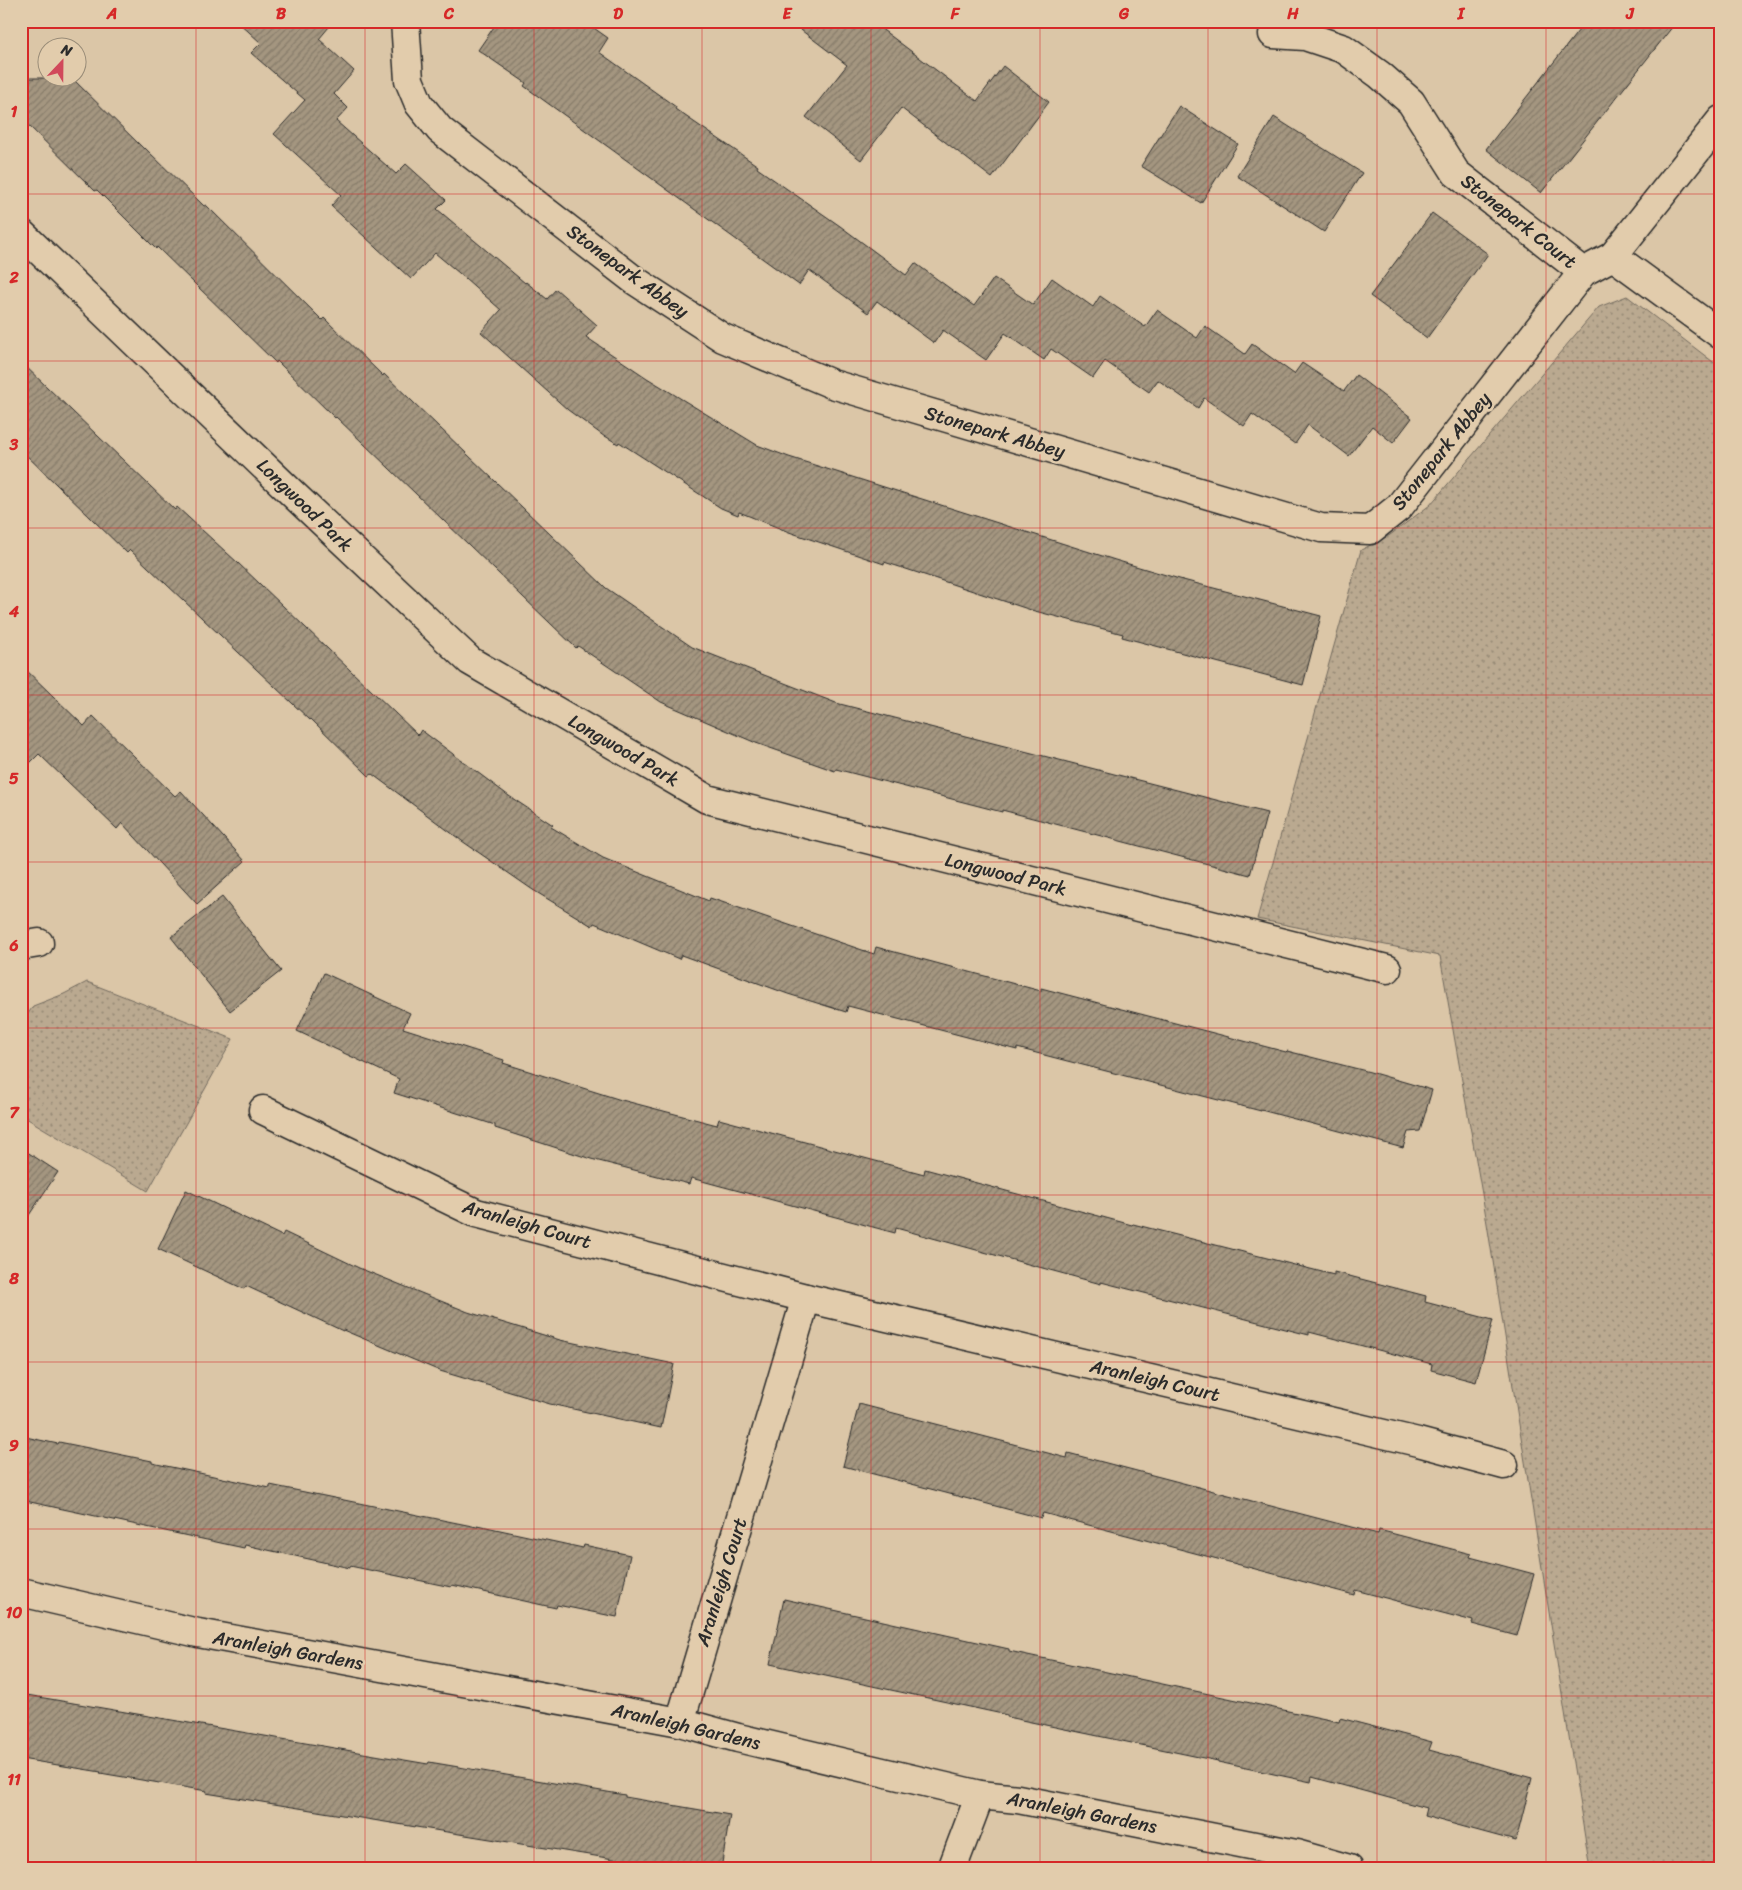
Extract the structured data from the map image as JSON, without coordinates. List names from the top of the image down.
{
  "streets": {
    "street": [
      "Stonepark Court",
      "Stonepark Abbey",
      "Longwood Park",
      "Aranleigh Court",
      "Aranleigh Gardens"
    ]
  },
  "crossings": [
    ["Stonepark Court", "Stonepark Abbey"],
    ["Aranleigh Court", "Aranleigh Gardens"]
  ],
  "north": "top",
  "grid": {
    "columns": [
      "A",
      "B",
      "C",
      "D",
      "E",
      "F",
      "G",
      "H",
      "I",
      "J"
    ],
    "rows": [
      "1",
      "2",
      "3",
      "4",
      "5",
      "6",
      "7",
      "8",
      "9",
      "10",
      "11"
    ]
  }
}
